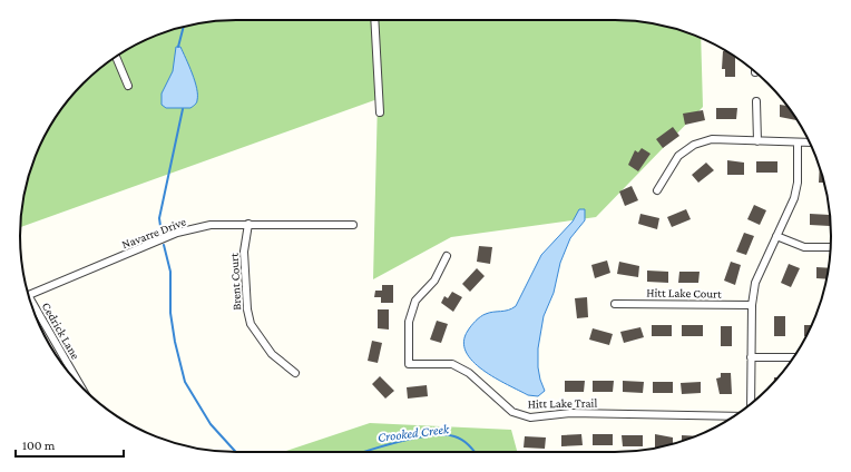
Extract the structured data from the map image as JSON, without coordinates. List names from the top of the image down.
{
  "streets": {
    "street": [
      "Navarre Drive",
      "Brent Court",
      "Hitt Lake Court",
      "Cedrick Lane",
      "Hitt Lake Trail"
    ]
  },
  "crossings": [
    ["Navarre Drive", "Brent Court"]
  ],
  "water": ["Crooked Creek"],
  "scale_bar": "100 m"
}
